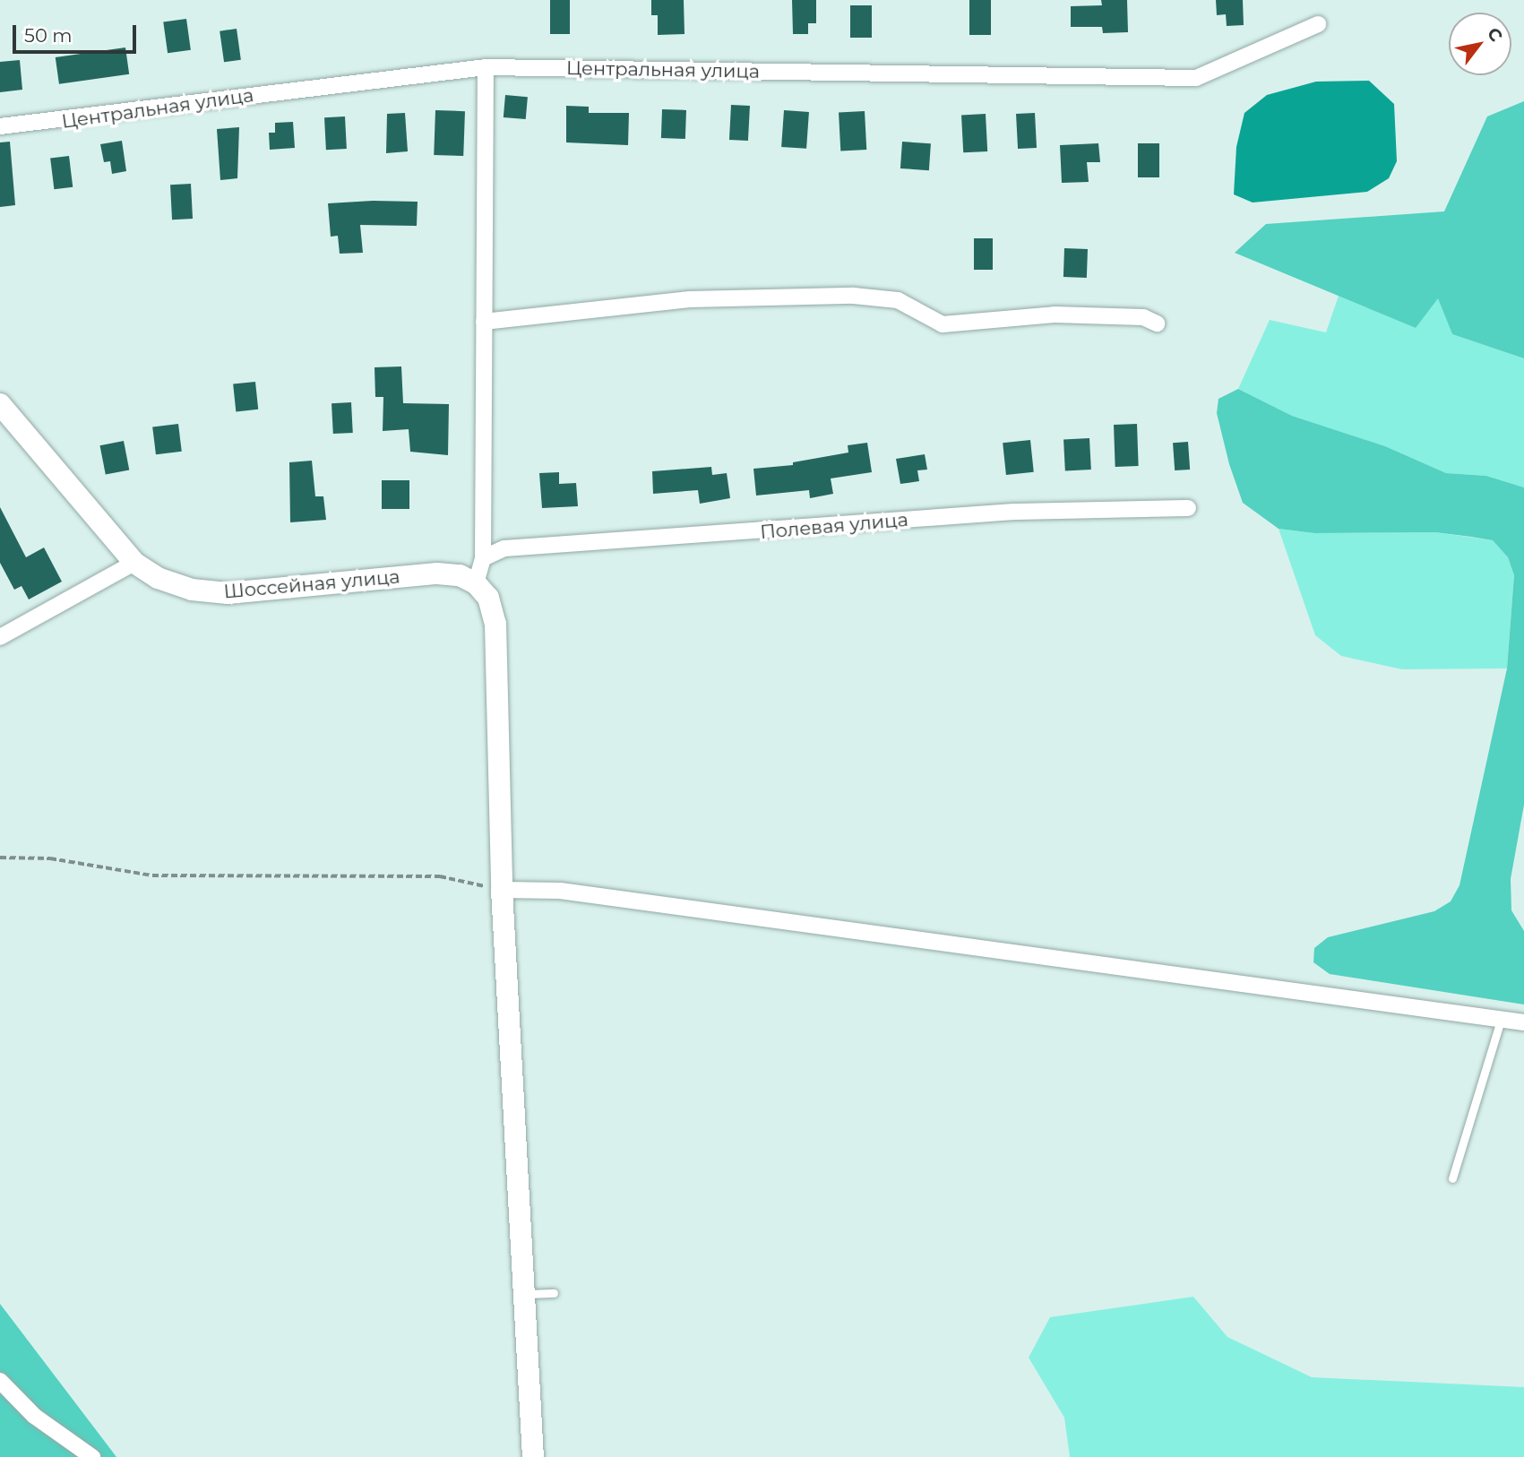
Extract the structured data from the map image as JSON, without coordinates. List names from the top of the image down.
{
  "streets": {
    "main road": ["Шоссейная улица"],
    "street": ["Центральная улица", "Полевая улица"]
  },
  "scale_bar": "50 m",
  "north": "top right"
}
